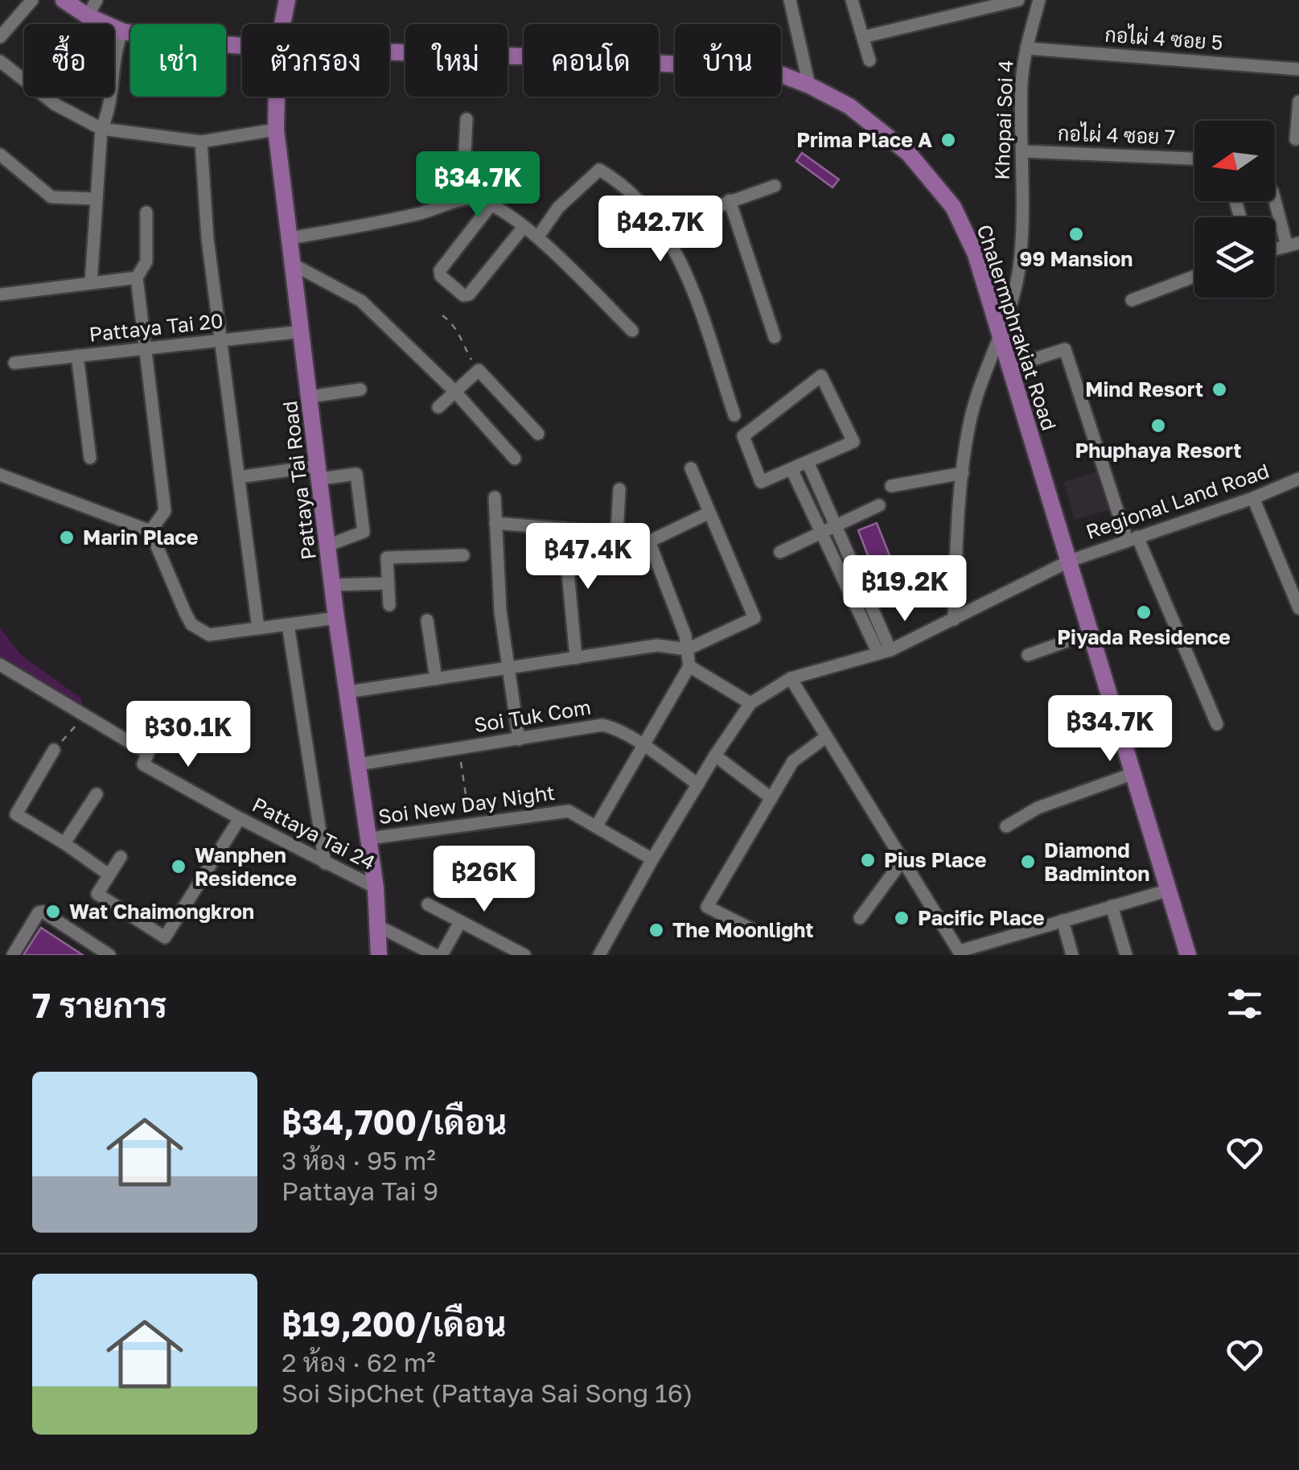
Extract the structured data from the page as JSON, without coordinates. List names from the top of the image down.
{
  "streets": {
    "main road": ["Chalermphrakiat Road", "Pattaya Tai Road"],
    "street": [
      "กอไผ่ 4 ซอย 5",
      "Khopai Soi 4",
      "กอไผ่ 4 ซอย 7",
      "Pattaya Tai 20",
      "Regional Land Road",
      "Soi Tuk Com",
      "Soi New Day Night",
      "Pattaya Tai 24"
    ]
  },
  "crossings": [
    ["กอไผ่ 4 ซอย 5", "Khopai Soi 4"],
    ["Khopai Soi 4", "กอไผ่ 4 ซอย 7"],
    ["Khopai Soi 4", "Chalermphrakiat Road"],
    ["Khopai Soi 4", "Regional Land Road"],
    ["Pattaya Tai 20", "Pattaya Tai Road"],
    ["Chalermphrakiat Road", "Regional Land Road"],
    ["Pattaya Tai Road", "Soi Tuk Com"],
    ["Pattaya Tai Road", "Soi New Day Night"],
    ["Pattaya Tai Road", "Pattaya Tai 24"]
  ],
  "places": [
    "Prima Place A",
    "99 Mansion",
    "Mind Resort",
    "Phuphaya Resort",
    "Marin Place",
    "Piyada Residence",
    "Pius Place",
    "Diamond Badminton",
    "Wanphen Residence",
    "Wat Chaimongkron",
    "Pacific Place",
    "The Moonlight"
  ],
  "north": "left",
  "page": {
    "chip": [
      "ซื้อ",
      "เช่า",
      "ตัวกรอง",
      "ใหม่",
      "คอนโด",
      "บ้าน"
    ],
    "price": [
      "฿34.7K",
      "฿42.7K",
      "฿47.4K",
      "฿19.2K",
      "฿34.7K",
      "฿30.1K",
      "฿26K"
    ],
    "heading": "7 รายการ",
    "list": [
      {
        "name": "฿34,700/เดือน",
        "note": "3 ห้อง · 95 m² · Pattaya Tai 9"
      },
      {
        "name": "฿19,200/เดือน",
        "note": "2 ห้อง · 62 m² · Soi SipChet (Pattaya Sai Song 16)"
      }
    ]
  }
}
